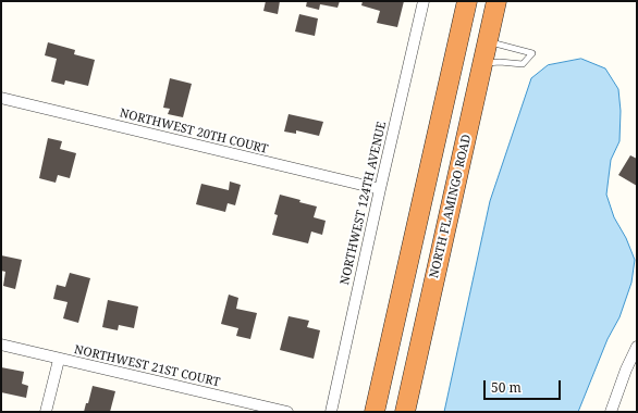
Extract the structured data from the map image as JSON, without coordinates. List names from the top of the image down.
{
  "streets": {
    "highway": ["NORTH FLAMINGO ROAD"],
    "street": ["NORTHWEST 20TH COURT", "NORTHWEST 124TH AVENUE", "NORTHWEST 21ST COURT"]
  },
  "crossings": [
    ["NORTHWEST 20TH COURT", "NORTHWEST 124TH AVENUE"]
  ],
  "scale_bar": "50 m"
}
